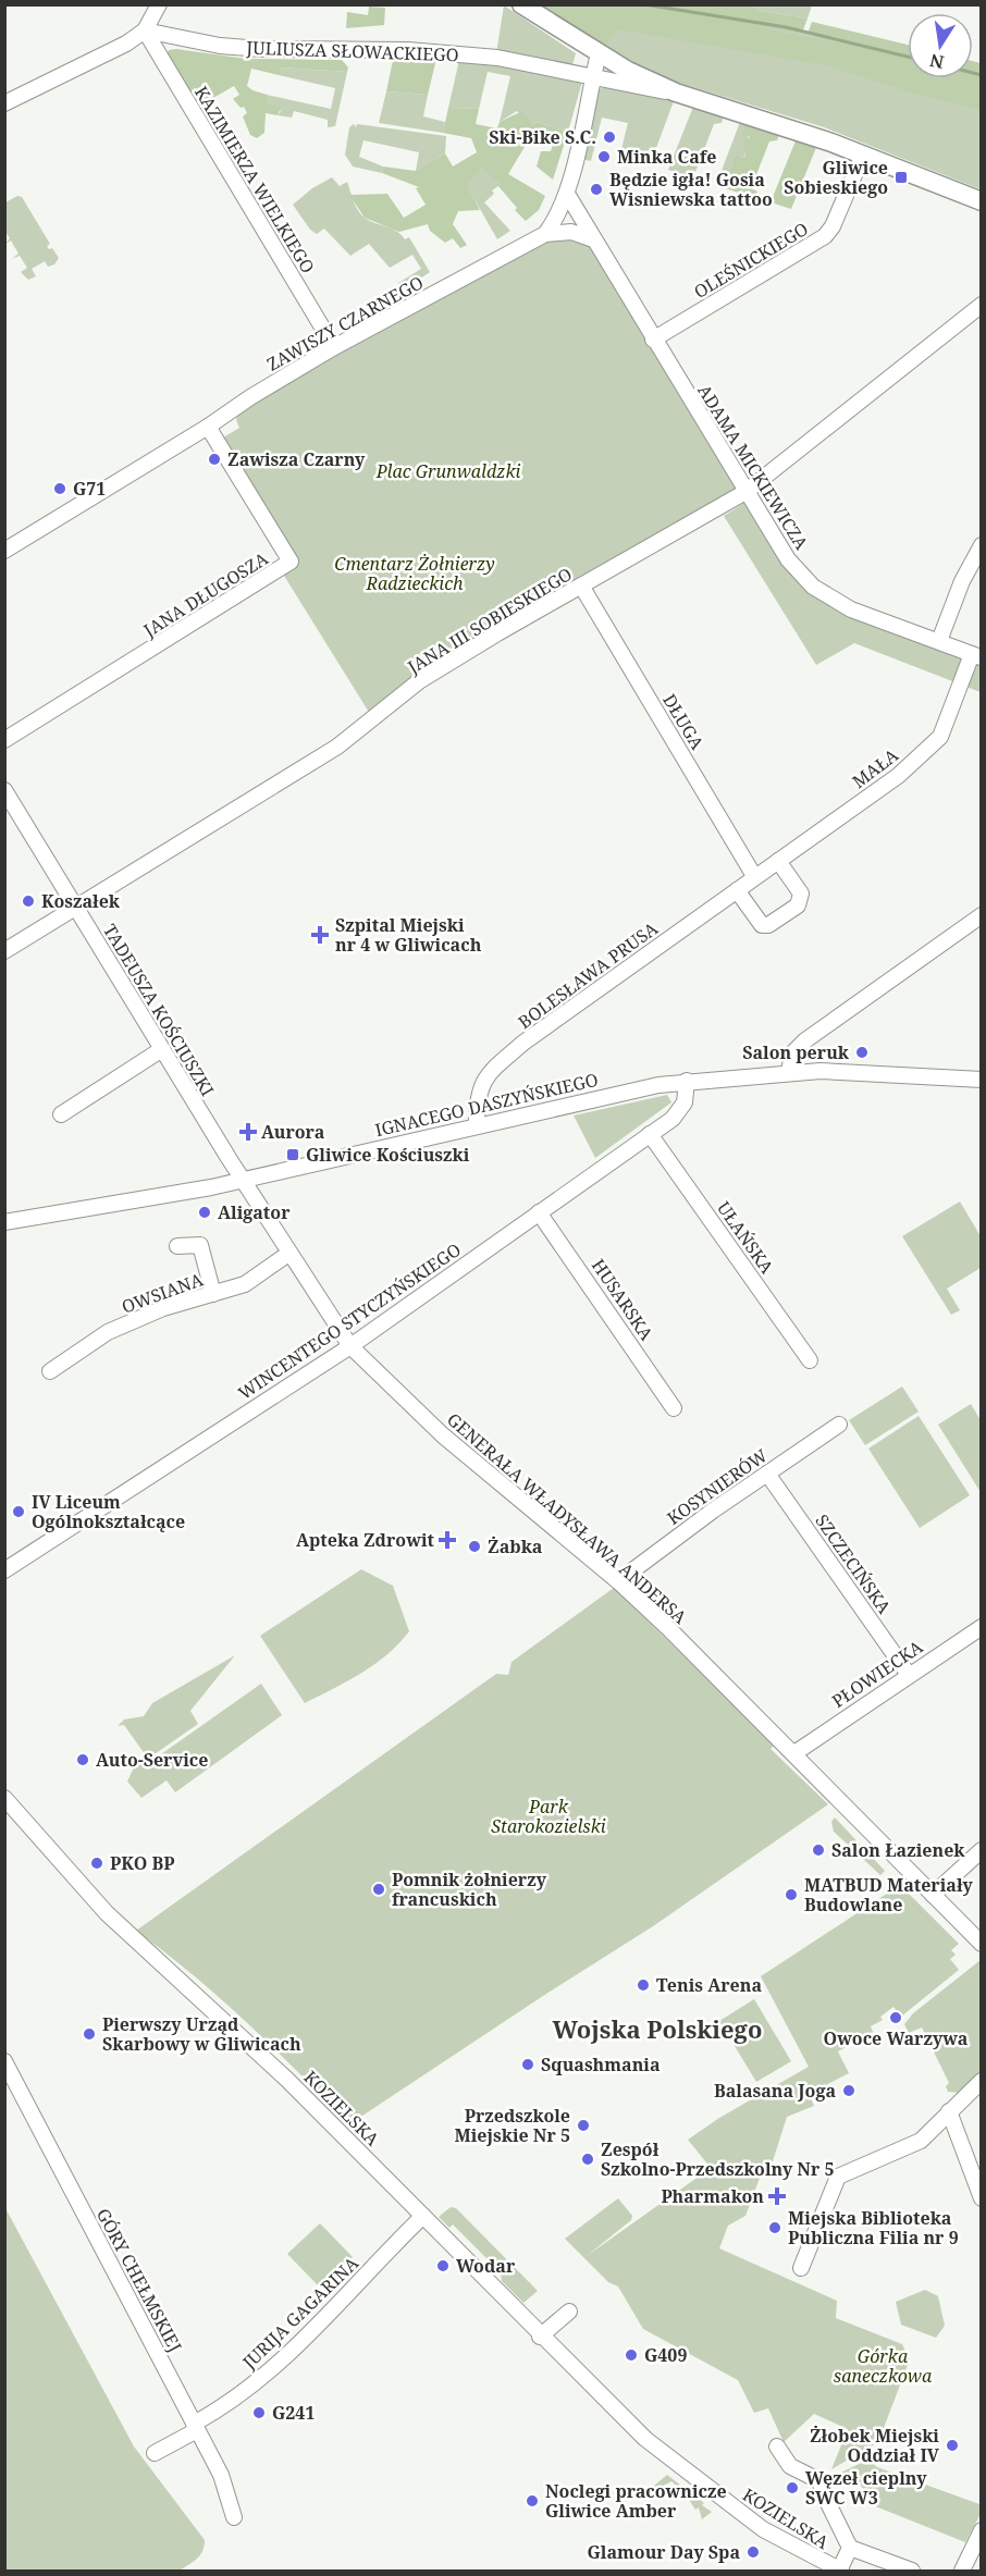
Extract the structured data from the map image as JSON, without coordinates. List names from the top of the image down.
{
  "streets": {
    "main road": ["JULIUSZA SŁOWACKIEGO"],
    "street": [
      "KAZIMIERZA WIELKIEGO",
      "OLEŚNICKIEGO",
      "ZAWISZY CZARNEGO",
      "ADAMA MICKIEWICZA",
      "JANA DŁUGOSZA",
      "JANA III SOBIESKIEGO",
      "DŁUGA",
      "MAŁA",
      "BOLESŁAWA PRUSA",
      "TADEUSZA KOŚCIUSZKI",
      "IGNACEGO DASZYŃSKIEGO",
      "UŁAŃSKA",
      "OWSIANA",
      "HUSARSKA",
      "WINCENTEGO STYCZYŃSKIEGO",
      "KOSYNIERÓW",
      "GENERAŁA WŁADYSŁAWA ANDERSA",
      "SZCZECIŃSKA",
      "PŁOWIECKA",
      "KOZIELSKA",
      "GÓRY CHEŁMSKIEJ",
      "JURIJA GAGARINA"
    ]
  },
  "crossings": [
    ["JULIUSZA SŁOWACKIEGO", "KAZIMIERZA WIELKIEGO"],
    ["JULIUSZA SŁOWACKIEGO", "OLEŚNICKIEGO"],
    ["KAZIMIERZA WIELKIEGO", "ZAWISZY CZARNEGO"],
    ["OLEŚNICKIEGO", "ADAMA MICKIEWICZA"],
    ["ZAWISZY CZARNEGO", "JANA DŁUGOSZA"],
    ["ADAMA MICKIEWICZA", "JANA III SOBIESKIEGO"],
    ["ADAMA MICKIEWICZA", "MAŁA"],
    ["JANA III SOBIESKIEGO", "DŁUGA"],
    ["JANA III SOBIESKIEGO", "TADEUSZA KOŚCIUSZKI"],
    ["DŁUGA", "MAŁA"],
    ["DŁUGA", "BOLESŁAWA PRUSA"],
    ["MAŁA", "BOLESŁAWA PRUSA"],
    ["BOLESŁAWA PRUSA", "IGNACEGO DASZYŃSKIEGO"],
    ["TADEUSZA KOŚCIUSZKI", "IGNACEGO DASZYŃSKIEGO"],
    ["TADEUSZA KOŚCIUSZKI", "GENERAŁA WŁADYSŁAWA ANDERSA"],
    ["IGNACEGO DASZYŃSKIEGO", "WINCENTEGO STYCZYŃSKIEGO"],
    ["IGNACEGO DASZYŃSKIEGO", "GENERAŁA WŁADYSŁAWA ANDERSA"],
    ["UŁAŃSKA", "WINCENTEGO STYCZYŃSKIEGO"],
    ["OWSIANA", "GENERAŁA WŁADYSŁAWA ANDERSA"],
    ["HUSARSKA", "WINCENTEGO STYCZYŃSKIEGO"],
    ["WINCENTEGO STYCZYŃSKIEGO", "GENERAŁA WŁADYSŁAWA ANDERSA"],
    ["KOSYNIERÓW", "GENERAŁA WŁADYSŁAWA ANDERSA"],
    ["KOSYNIERÓW", "SZCZECIŃSKA"],
    ["GENERAŁA WŁADYSŁAWA ANDERSA", "PŁOWIECKA"],
    ["SZCZECIŃSKA", "PŁOWIECKA"],
    ["KOZIELSKA", "JURIJA GAGARINA"],
    ["GÓRY CHEŁMSKIEJ", "JURIJA GAGARINA"]
  ],
  "districts": ["Wojska Polskiego"],
  "parks": [
    "Plac Grunwaldzki",
    "Cmentarz Żołnierzy Radzieckich",
    "Park Starokozielski",
    "Górka saneczkowa"
  ],
  "places": {
    "other": [
      "Ski-Bike S.C.",
      "Minka Cafe",
      "Będzie igła! Gosia Wisniewska tattoo",
      "Zawisza Czarny",
      "G71",
      "Koszałek",
      "Salon peruk",
      "Aligator",
      "IV Liceum Ogólnokształcące",
      "Żabka",
      "Auto-Service",
      "Salon Łazienek",
      "PKO BP",
      "Pomnik żołnierzy francuskich",
      "MATBUD Materiały Budowlane",
      "Tenis Arena",
      "Owoce Warzywa",
      "Pierwszy Urząd Skarbowy w Gliwicach",
      "Squashmania",
      "Balasana Joga",
      "Przedszkole Miejskie Nr 5",
      "Zespół Szkolno-Przedszkolny Nr 5",
      "Miejska Biblioteka Publiczna Filia nr 9",
      "Wodar",
      "G409",
      "G241",
      "Żłobek Miejski Oddział IV",
      "Węzeł cieplny SWC W3",
      "Noclegi pracownicze Gliwice Amber",
      "Glamour Day Spa"
    ],
    "transit": ["Gliwice Sobieskiego", "Gliwice Kościuszki"],
    "health": [
      "Szpital Miejski nr 4 w Gliwicach",
      "Aurora",
      "Apteka Zdrowit",
      "Pharmakon"
    ]
  },
  "north": "bottom"
}
